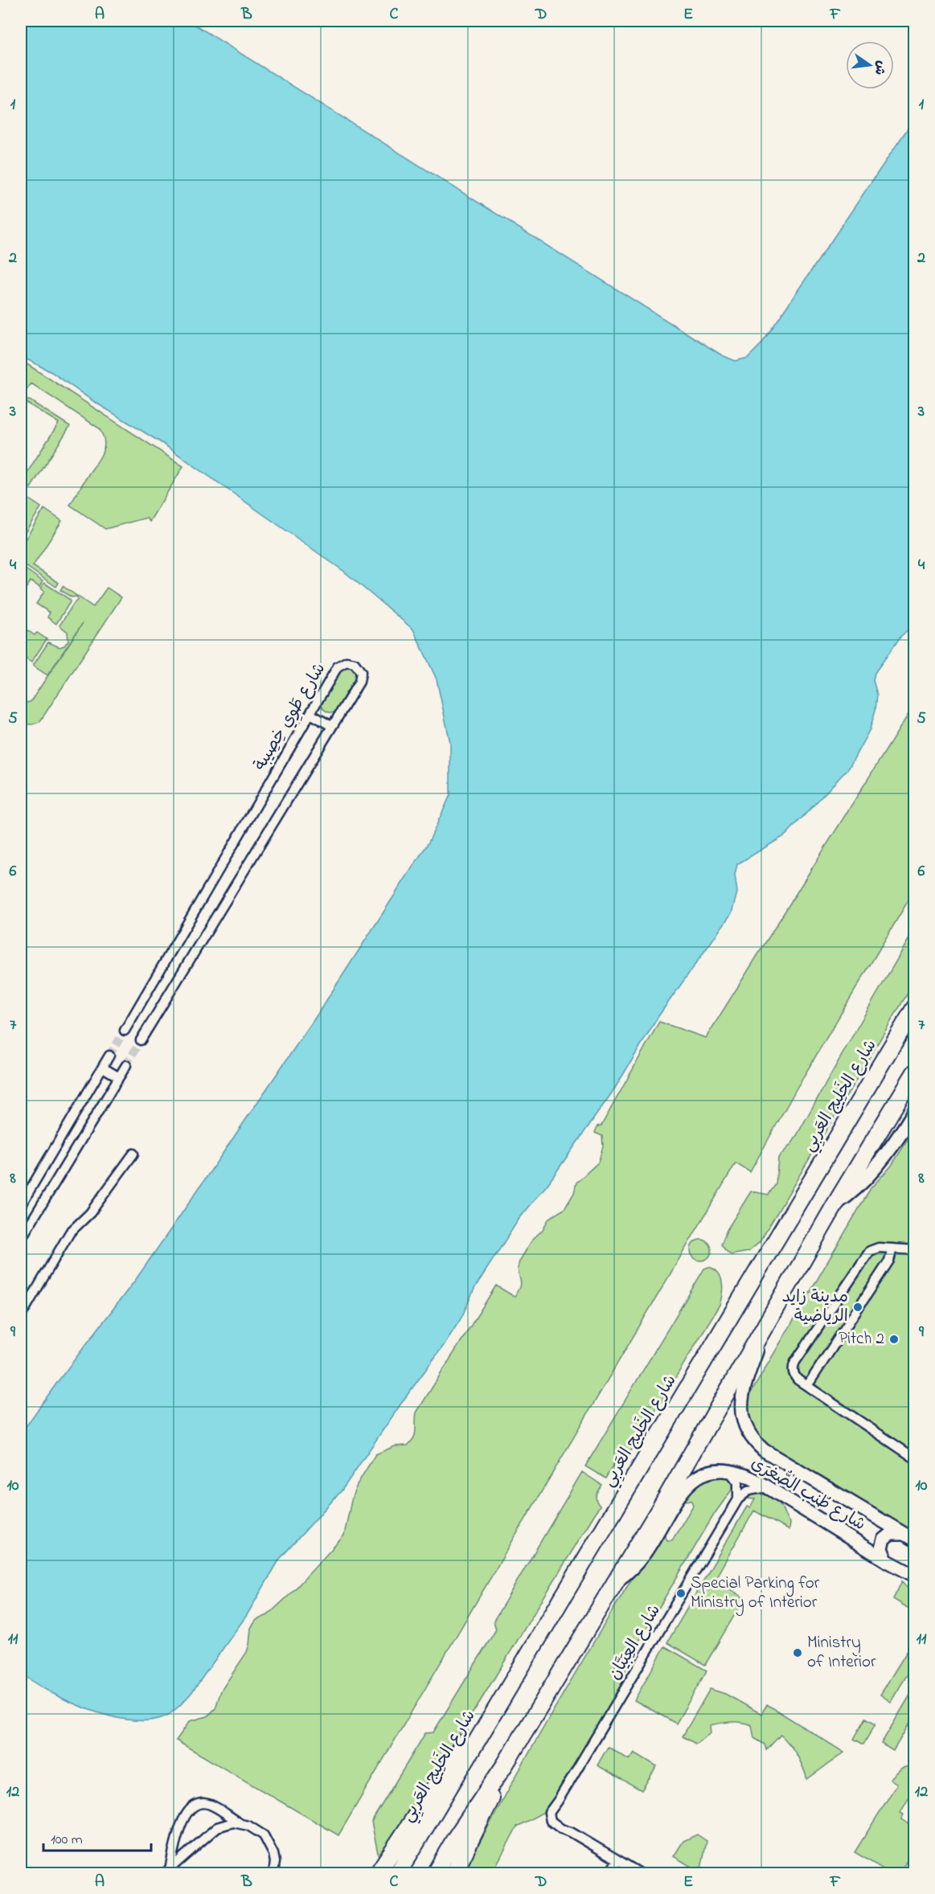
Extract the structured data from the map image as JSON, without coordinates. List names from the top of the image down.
{
  "streets": {
    "highway": ["شارع الخَلِيج العَربِي"],
    "street": ["شارع طَوِي خِصِيبة", "شارع طُنب الصُّغرَى", "شارع العِبَيَّان"]
  },
  "places": [
    "مدينة زايد الرياضية",
    "Pitch 2",
    "Special Parking for Ministry of Interior",
    "Ministry of Interior"
  ],
  "scale_bar": "100 m",
  "north": "right",
  "grid": {
    "columns": [
      "A",
      "B",
      "C",
      "D",
      "E",
      "F"
    ],
    "rows": [
      "1",
      "2",
      "3",
      "4",
      "5",
      "6",
      "7",
      "8",
      "9",
      "10",
      "11",
      "12"
    ]
  }
}
